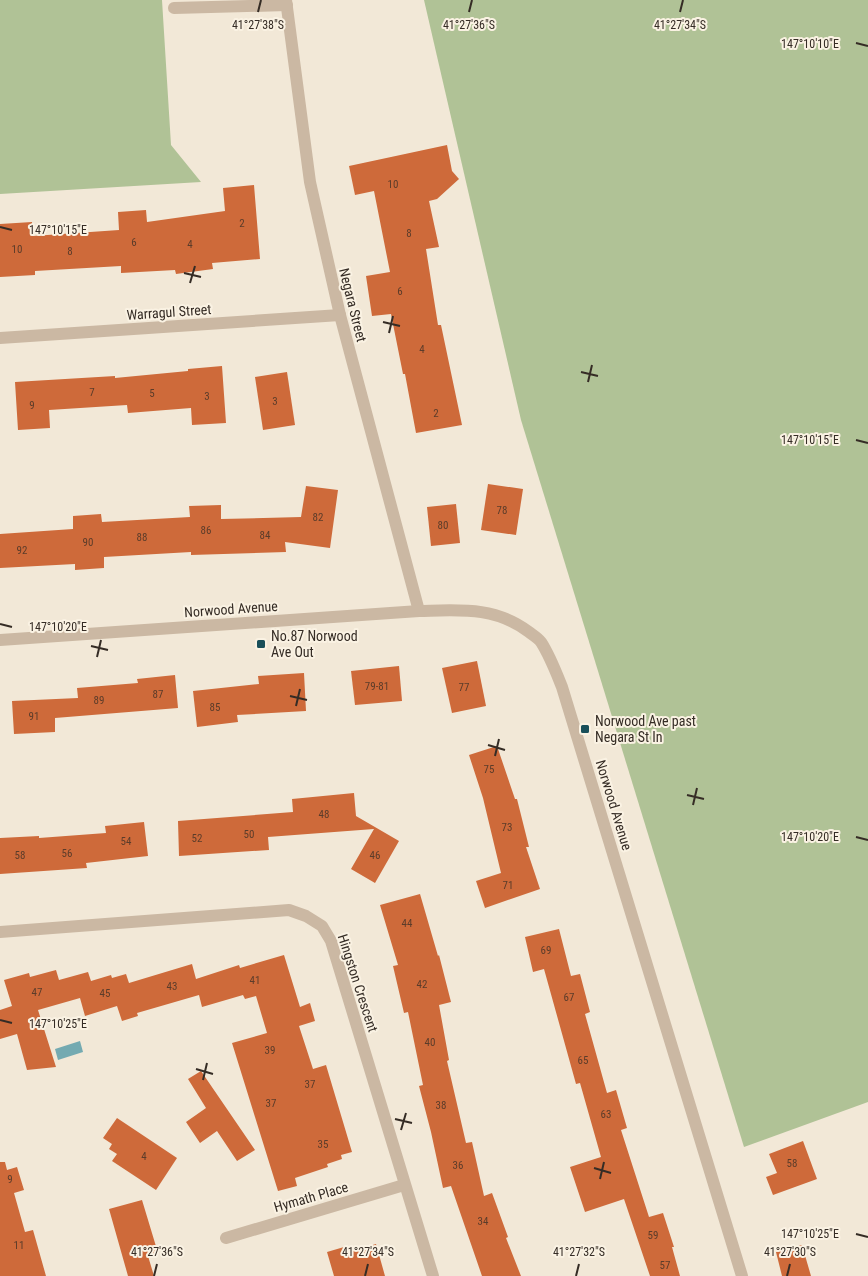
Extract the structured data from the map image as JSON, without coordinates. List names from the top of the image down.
{
  "streets": {
    "street": [
      "Negara Street",
      "Warragul Street",
      "Norwood Avenue",
      "Hingston Crescent",
      "Hymath Place"
    ]
  },
  "crossings": [
    ["Negara Street", "Warragul Street"],
    ["Negara Street", "Norwood Avenue"],
    ["Hingston Crescent", "Hymath Place"]
  ],
  "places": {
    "transit": ["No.87 Norwood Ave Out", "Norwood Ave past Negara St In"]
  },
  "house_numbers": [
    "10",
    "2",
    "8",
    "6",
    "4",
    "10",
    "8",
    "6",
    "4",
    "7",
    "5",
    "3",
    "3",
    "9",
    "2",
    "78",
    "82",
    "80",
    "86",
    "84",
    "88",
    "90",
    "92",
    "79-81",
    "77",
    "87",
    "89",
    "85",
    "91",
    "75",
    "48",
    "73",
    "50",
    "52",
    "54",
    "56",
    "58",
    "46",
    "71",
    "44",
    "69",
    "41",
    "42",
    "43",
    "47",
    "45",
    "67",
    "40",
    "39",
    "65",
    "37",
    "37",
    "38",
    "63",
    "35",
    "4",
    "58",
    "36",
    "9",
    "34",
    "59",
    "11",
    "57"
  ],
  "coordinates": [
    "41°27'38\"S",
    "41°27'36\"S",
    "41°27'34\"S",
    "147°10'10\"E",
    "147°10'15\"E",
    "147°10'20\"E",
    "147°10'25\"E",
    "41°27'32\"S",
    "41°27'30\"S"
  ]
}
